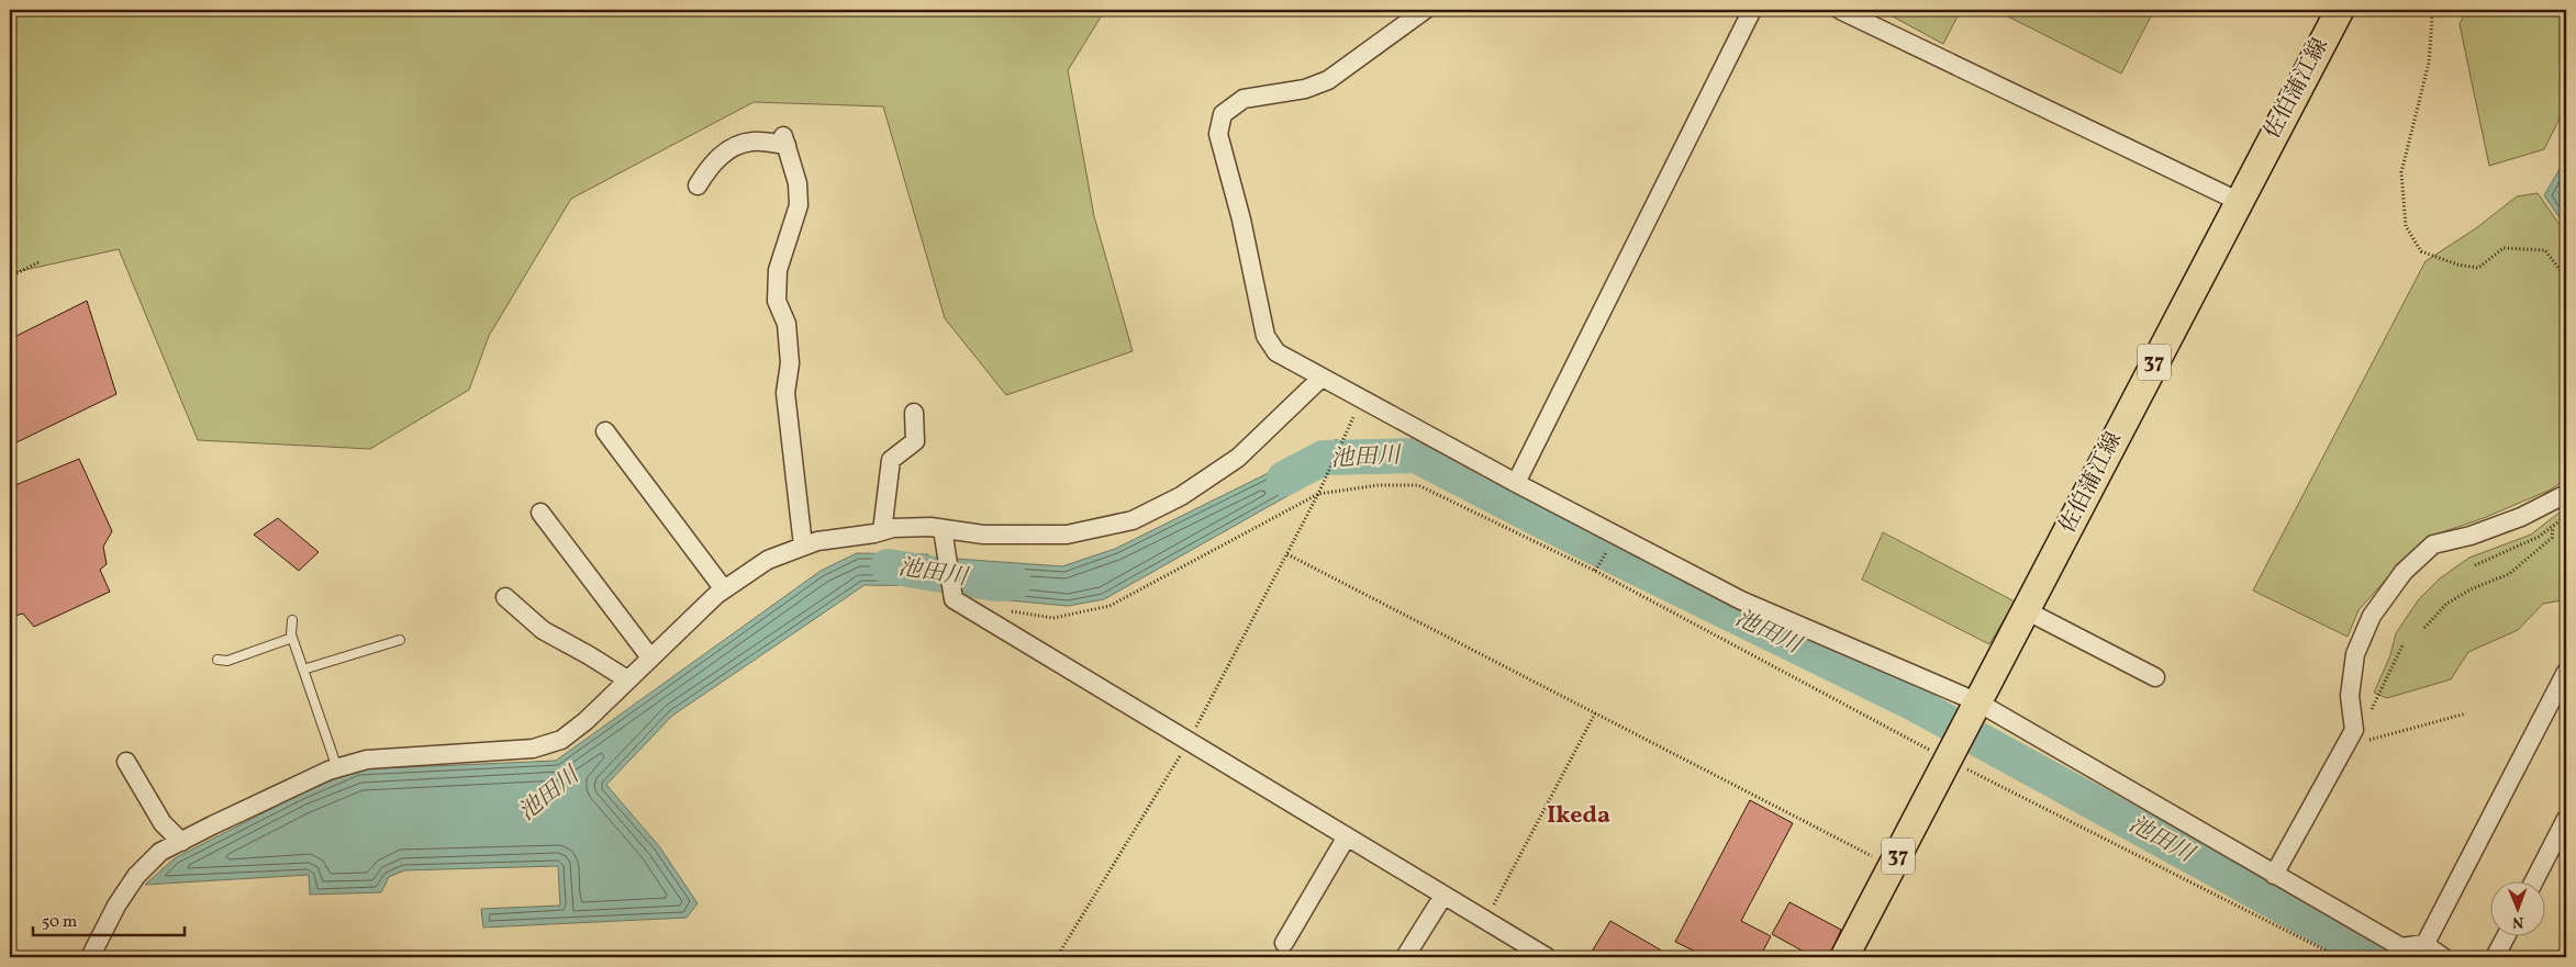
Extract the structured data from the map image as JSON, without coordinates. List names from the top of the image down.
{
  "streets": {
    "main road": ["佐伯蒲江線", "37"]
  },
  "districts": ["Ikeda"],
  "water": ["池田川"],
  "scale_bar": "50 m",
  "north": "bottom"
}
